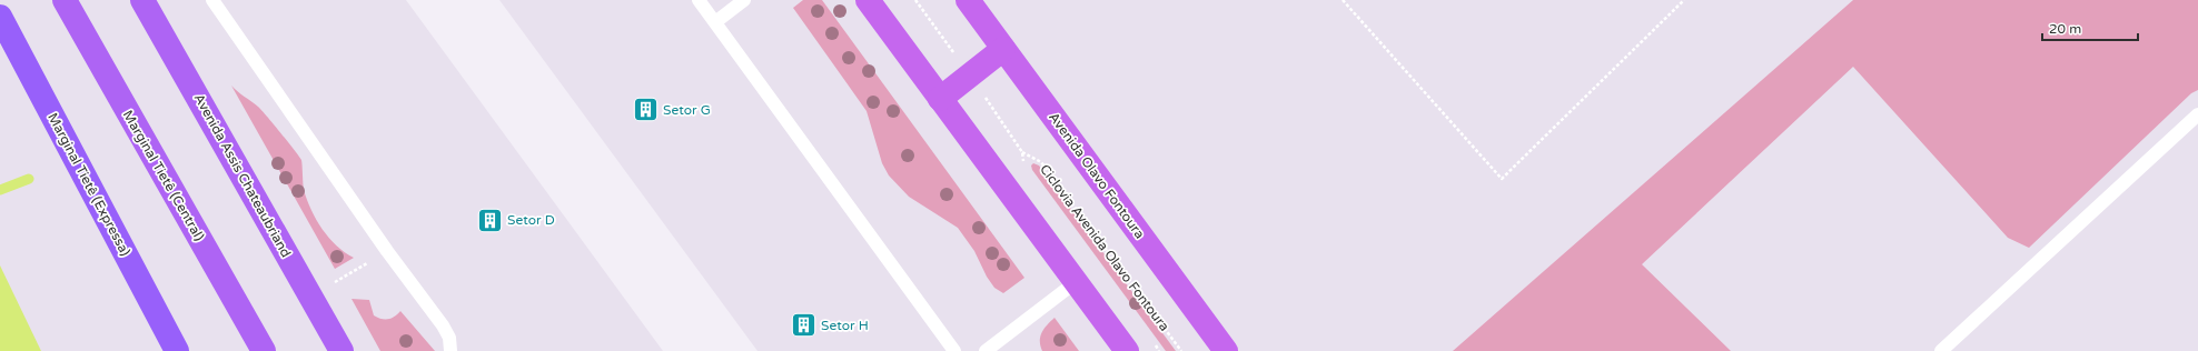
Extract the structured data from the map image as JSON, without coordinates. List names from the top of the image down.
{
  "streets": {
    "highway": ["Marginal Tietê (Central)", "Avenida Assis Chateaubriand", "Marginal Tietê (Expressa)"],
    "main road": ["Avenida Olavo Fontoura"],
    "path": ["Ciclovia Avenida Olavo Fontoura"]
  },
  "places": {
    "building": ["Setor G", "Setor D", "Setor H"]
  },
  "scale_bar": "20 m"
}
